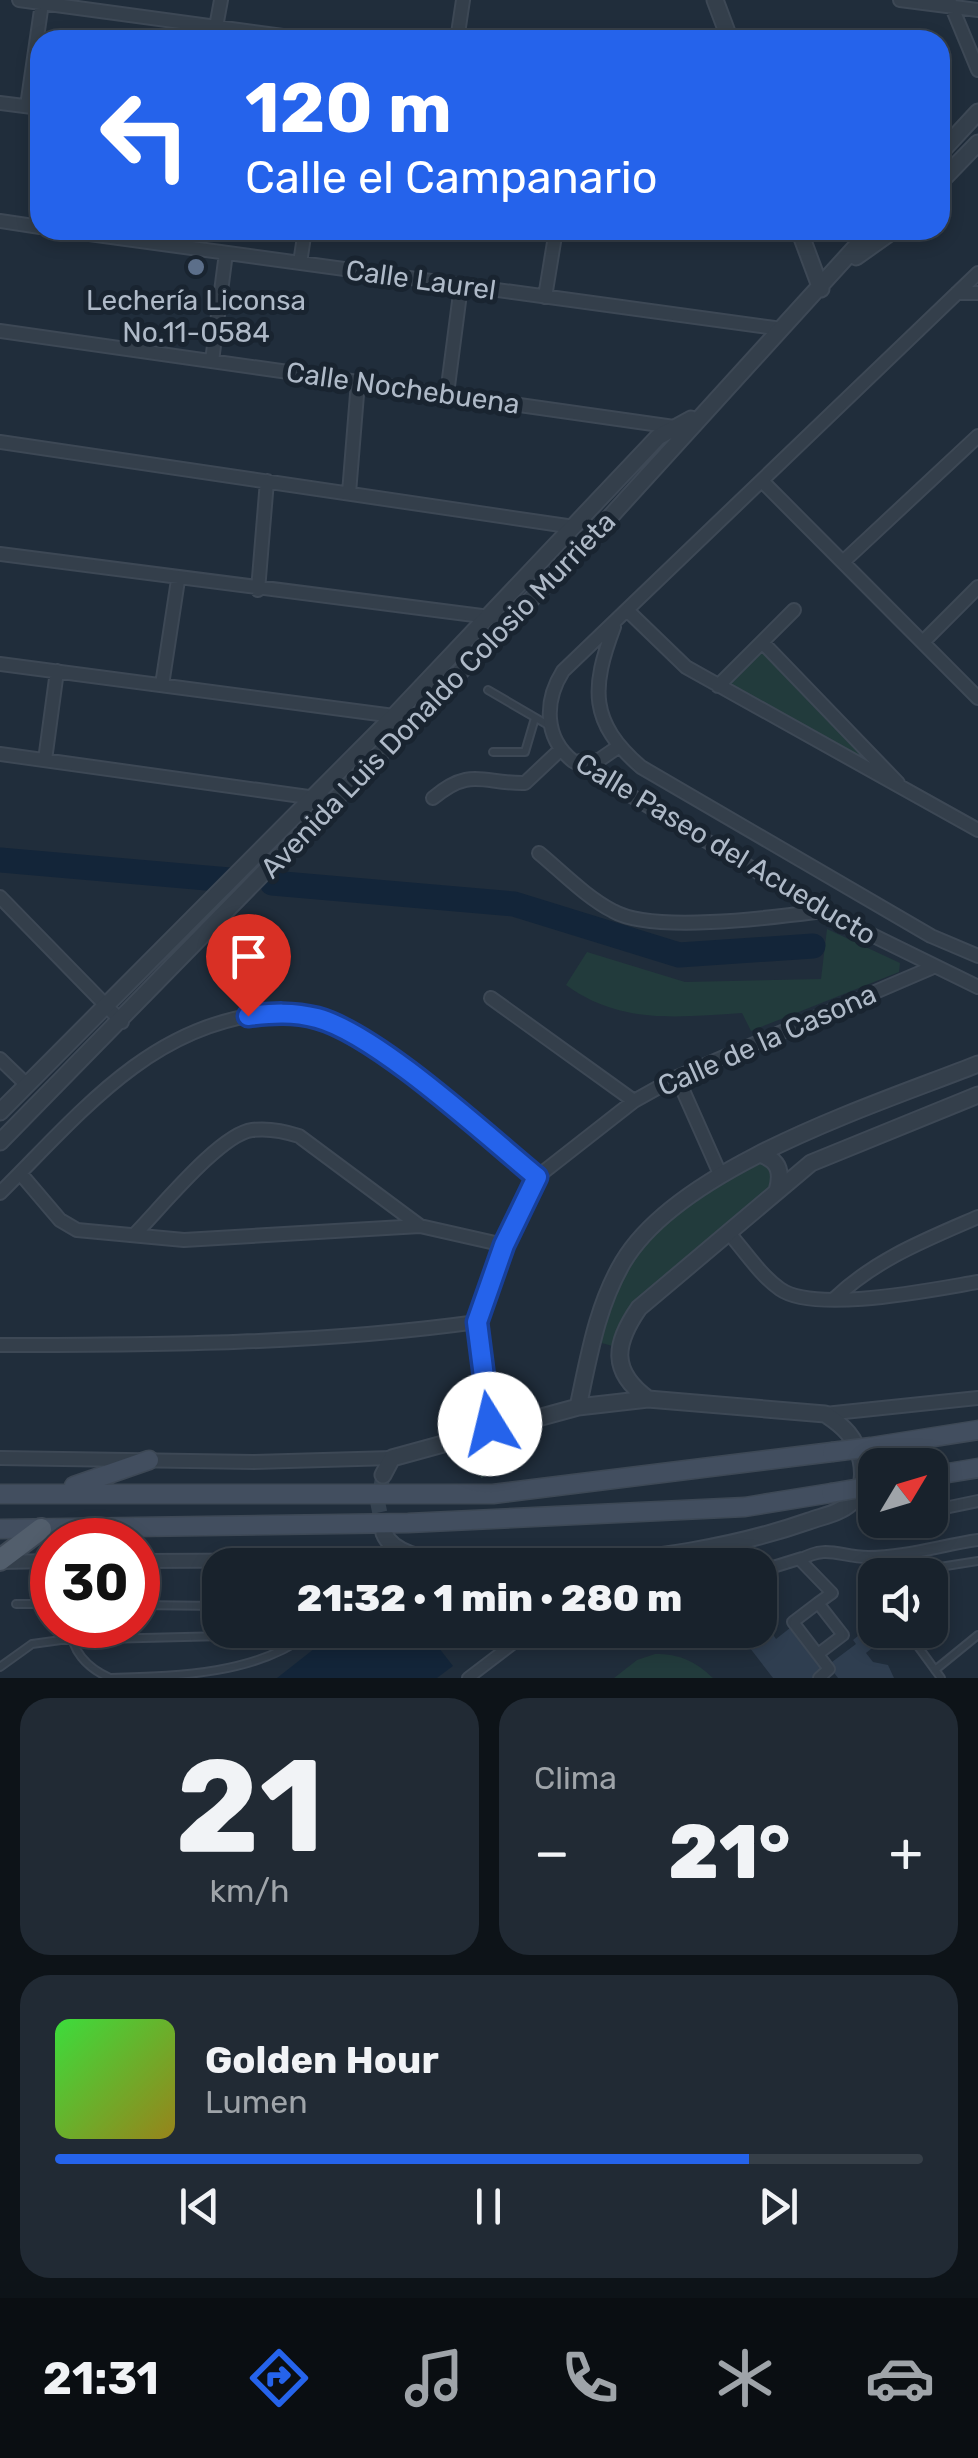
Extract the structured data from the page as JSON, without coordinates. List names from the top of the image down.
{
  "streets": {
    "street": [
      "Calle Laurel",
      "Calle Nochebuena",
      "Avenida Luis Donaldo Colosio Murrieta",
      "Calle Paseo del Acueducto",
      "Calle de la Casona"
    ]
  },
  "crossings": [
    ["Calle Laurel", "Avenida Luis Donaldo Colosio Murrieta"],
    ["Calle Nochebuena", "Avenida Luis Donaldo Colosio Murrieta"],
    ["Calle Paseo del Acueducto", "Calle de la Casona"]
  ],
  "places": ["Lechería Liconsa No.11-0584"],
  "north": "top right",
  "page": {
    "turn": ["120 m", "Calle el Campanario"],
    "limit": "30",
    "trip": "21:32 · 1 min · 280 m",
    "tile": [
      ["21", "km/h"],
      "Clima"
    ],
    "heat": ["−", "21°", "+"],
    "song": ["Golden Hour", "Lumen"],
    "tabs": "21:31"
  }
}
